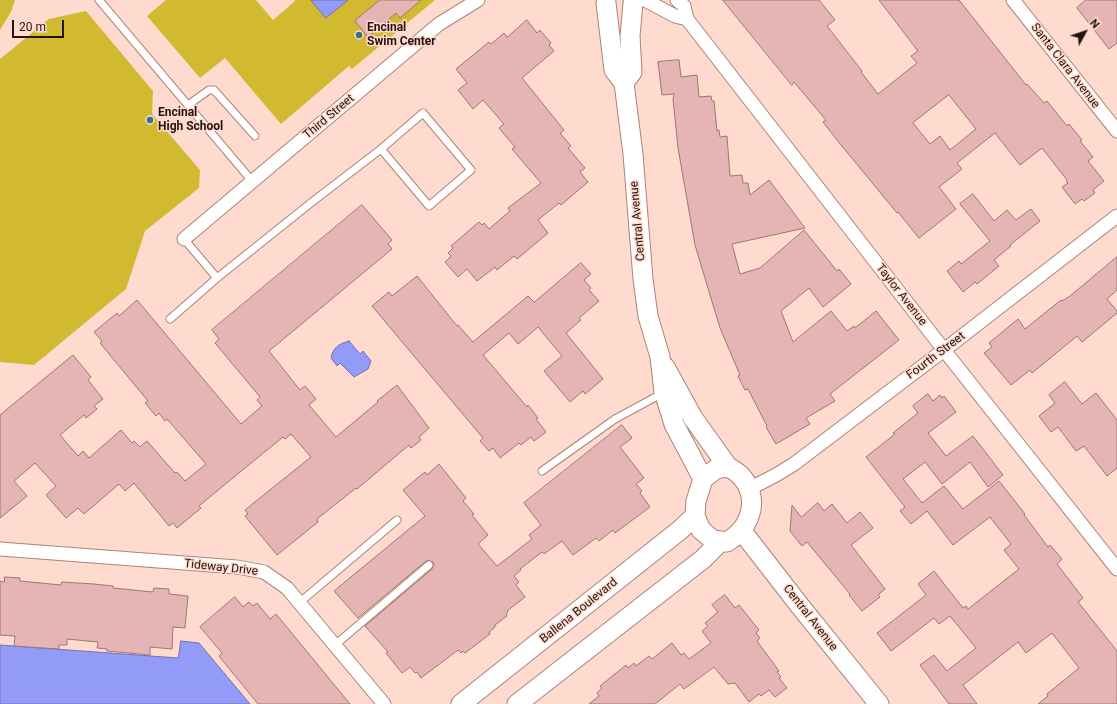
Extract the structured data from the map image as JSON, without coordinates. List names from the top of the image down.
{
  "streets": {
    "street": [
      "Santa Clara Avenue",
      "Third Street",
      "Central Avenue",
      "Taylor Avenue",
      "Fourth Street",
      "Tideway Drive",
      "Ballena Boulevard"
    ]
  },
  "crossings": [
    ["Central Avenue", "Fourth Street"],
    ["Central Avenue", "Ballena Boulevard"],
    ["Taylor Avenue", "Fourth Street"],
    ["Fourth Street", "Ballena Boulevard"]
  ],
  "places": ["Encinal Swim Center", "Encinal High School"],
  "scale_bar": "20 m",
  "north": "top right"
}
